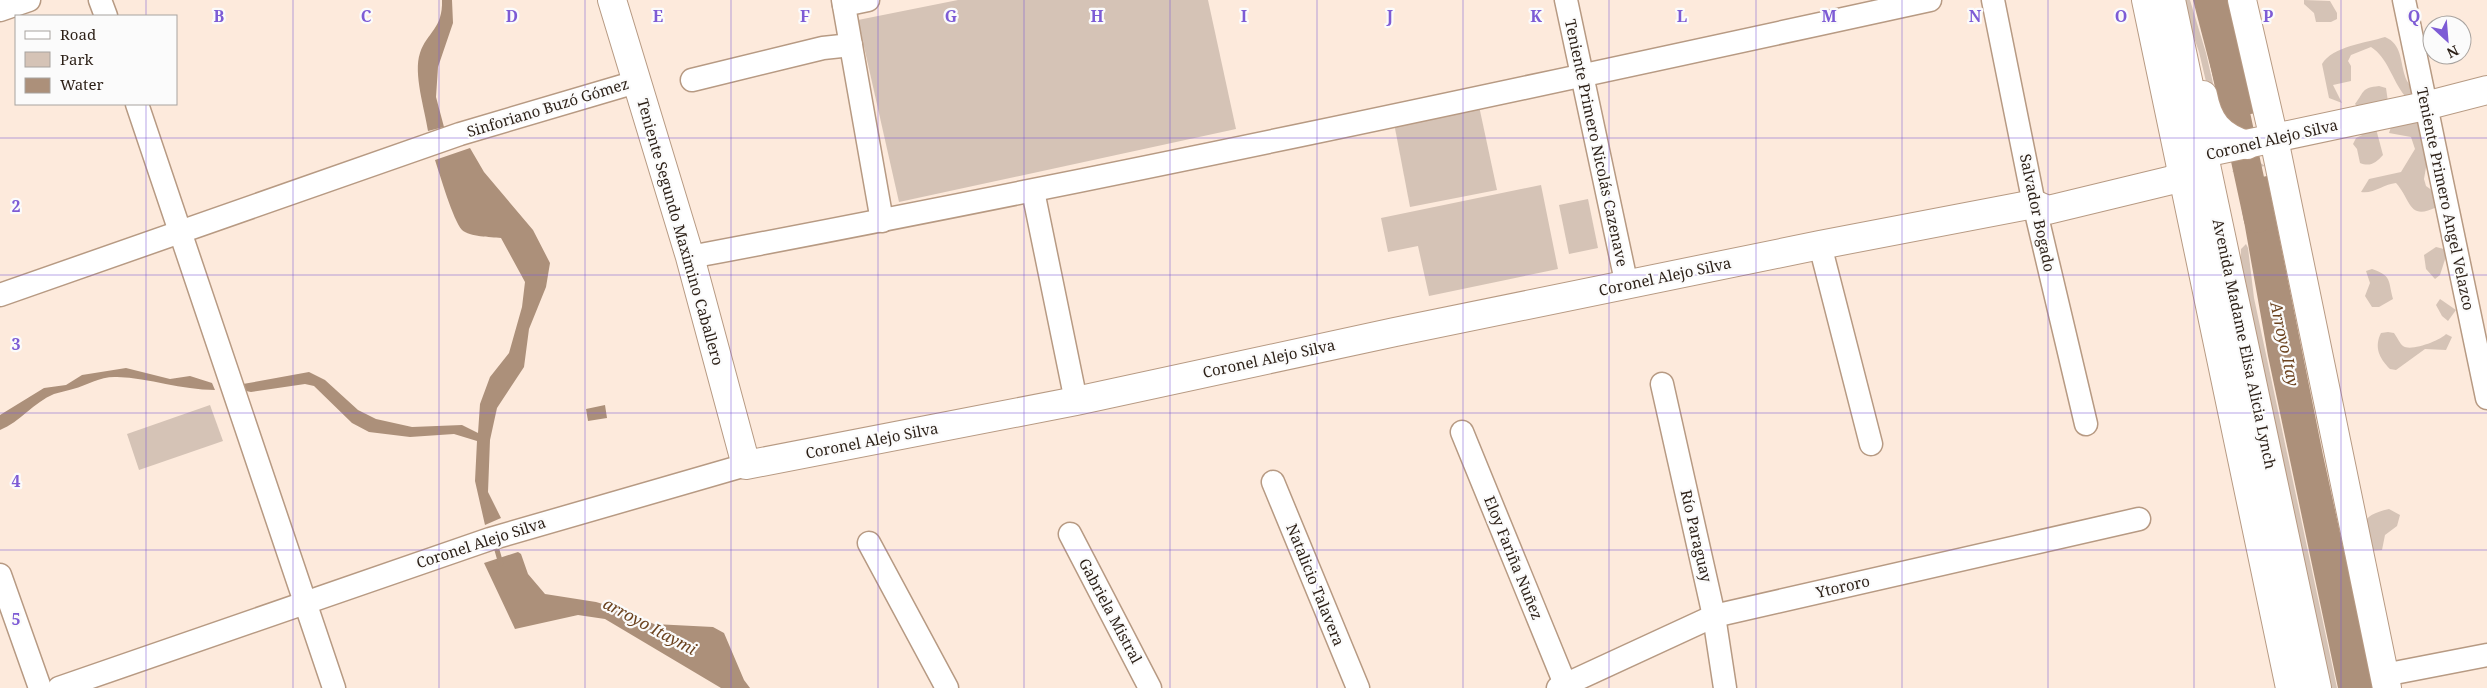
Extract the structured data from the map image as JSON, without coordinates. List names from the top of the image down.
{
  "streets": {
    "main road": ["Coronel Alejo Silva", "Teniente Segundo Maximino Caballero", "Avenida Madame Elisa Alicia Lynch"],
    "street": [
      "Sinforiano Buzó Gómez",
      "Teniente Primero Nicolás Cazenave",
      "Teniente Primero Angel Velazco",
      "Salvador Bogado",
      "Río Paraguay",
      "Eloy Fariña Nuñez",
      "Natalicio Talavera",
      "Ytororo",
      "Gabriela Mistral"
    ]
  },
  "crossings": [
    ["Sinforiano Buzó Gómez", "Teniente Segundo Maximino Caballero"],
    ["Coronel Alejo Silva", "Teniente Primero Nicolás Cazenave"],
    ["Coronel Alejo Silva", "Teniente Primero Angel Velazco"],
    ["Coronel Alejo Silva", "Salvador Bogado"],
    ["Coronel Alejo Silva", "Teniente Segundo Maximino Caballero"],
    ["Coronel Alejo Silva", "Avenida Madame Elisa Alicia Lynch"],
    ["Río Paraguay", "Ytororo"],
    ["Eloy Fariña Nuñez", "Ytororo"]
  ],
  "water": ["Arroyo Itay", "arroyo Itaymi"],
  "legend": ["Road", "Park", "Water"],
  "north": "bottom right",
  "grid": {
    "columns": [
      "B",
      "C",
      "D",
      "E",
      "F",
      "G",
      "H",
      "I",
      "J",
      "K",
      "L",
      "M",
      "N",
      "O",
      "P",
      "Q"
    ],
    "rows": [
      "2",
      "3",
      "4",
      "5"
    ]
  }
}
